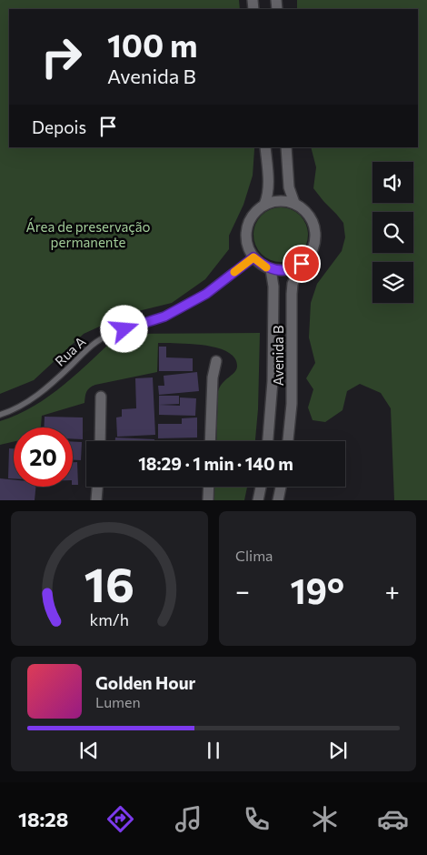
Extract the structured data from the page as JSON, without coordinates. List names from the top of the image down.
{
  "streets": {
    "street": ["Avenida B"],
    "lane": ["Rua A"]
  },
  "crossings": [
    ["Rua A", "Avenida B"]
  ],
  "parks": ["Área de preservação permanente"],
  "page": {
    "turn": ["100 m", "Avenida B"],
    "then": "Depois",
    "limit": "20",
    "trip": "18:29 · 1 min · 140 m",
    "tile": "Clima",
    "heat": ["−", "19°", "+"],
    "song": ["Golden Hour", "Lumen"],
    "tabs": "18:28",
    "gauge": ["16", "km/h"]
  }
}
